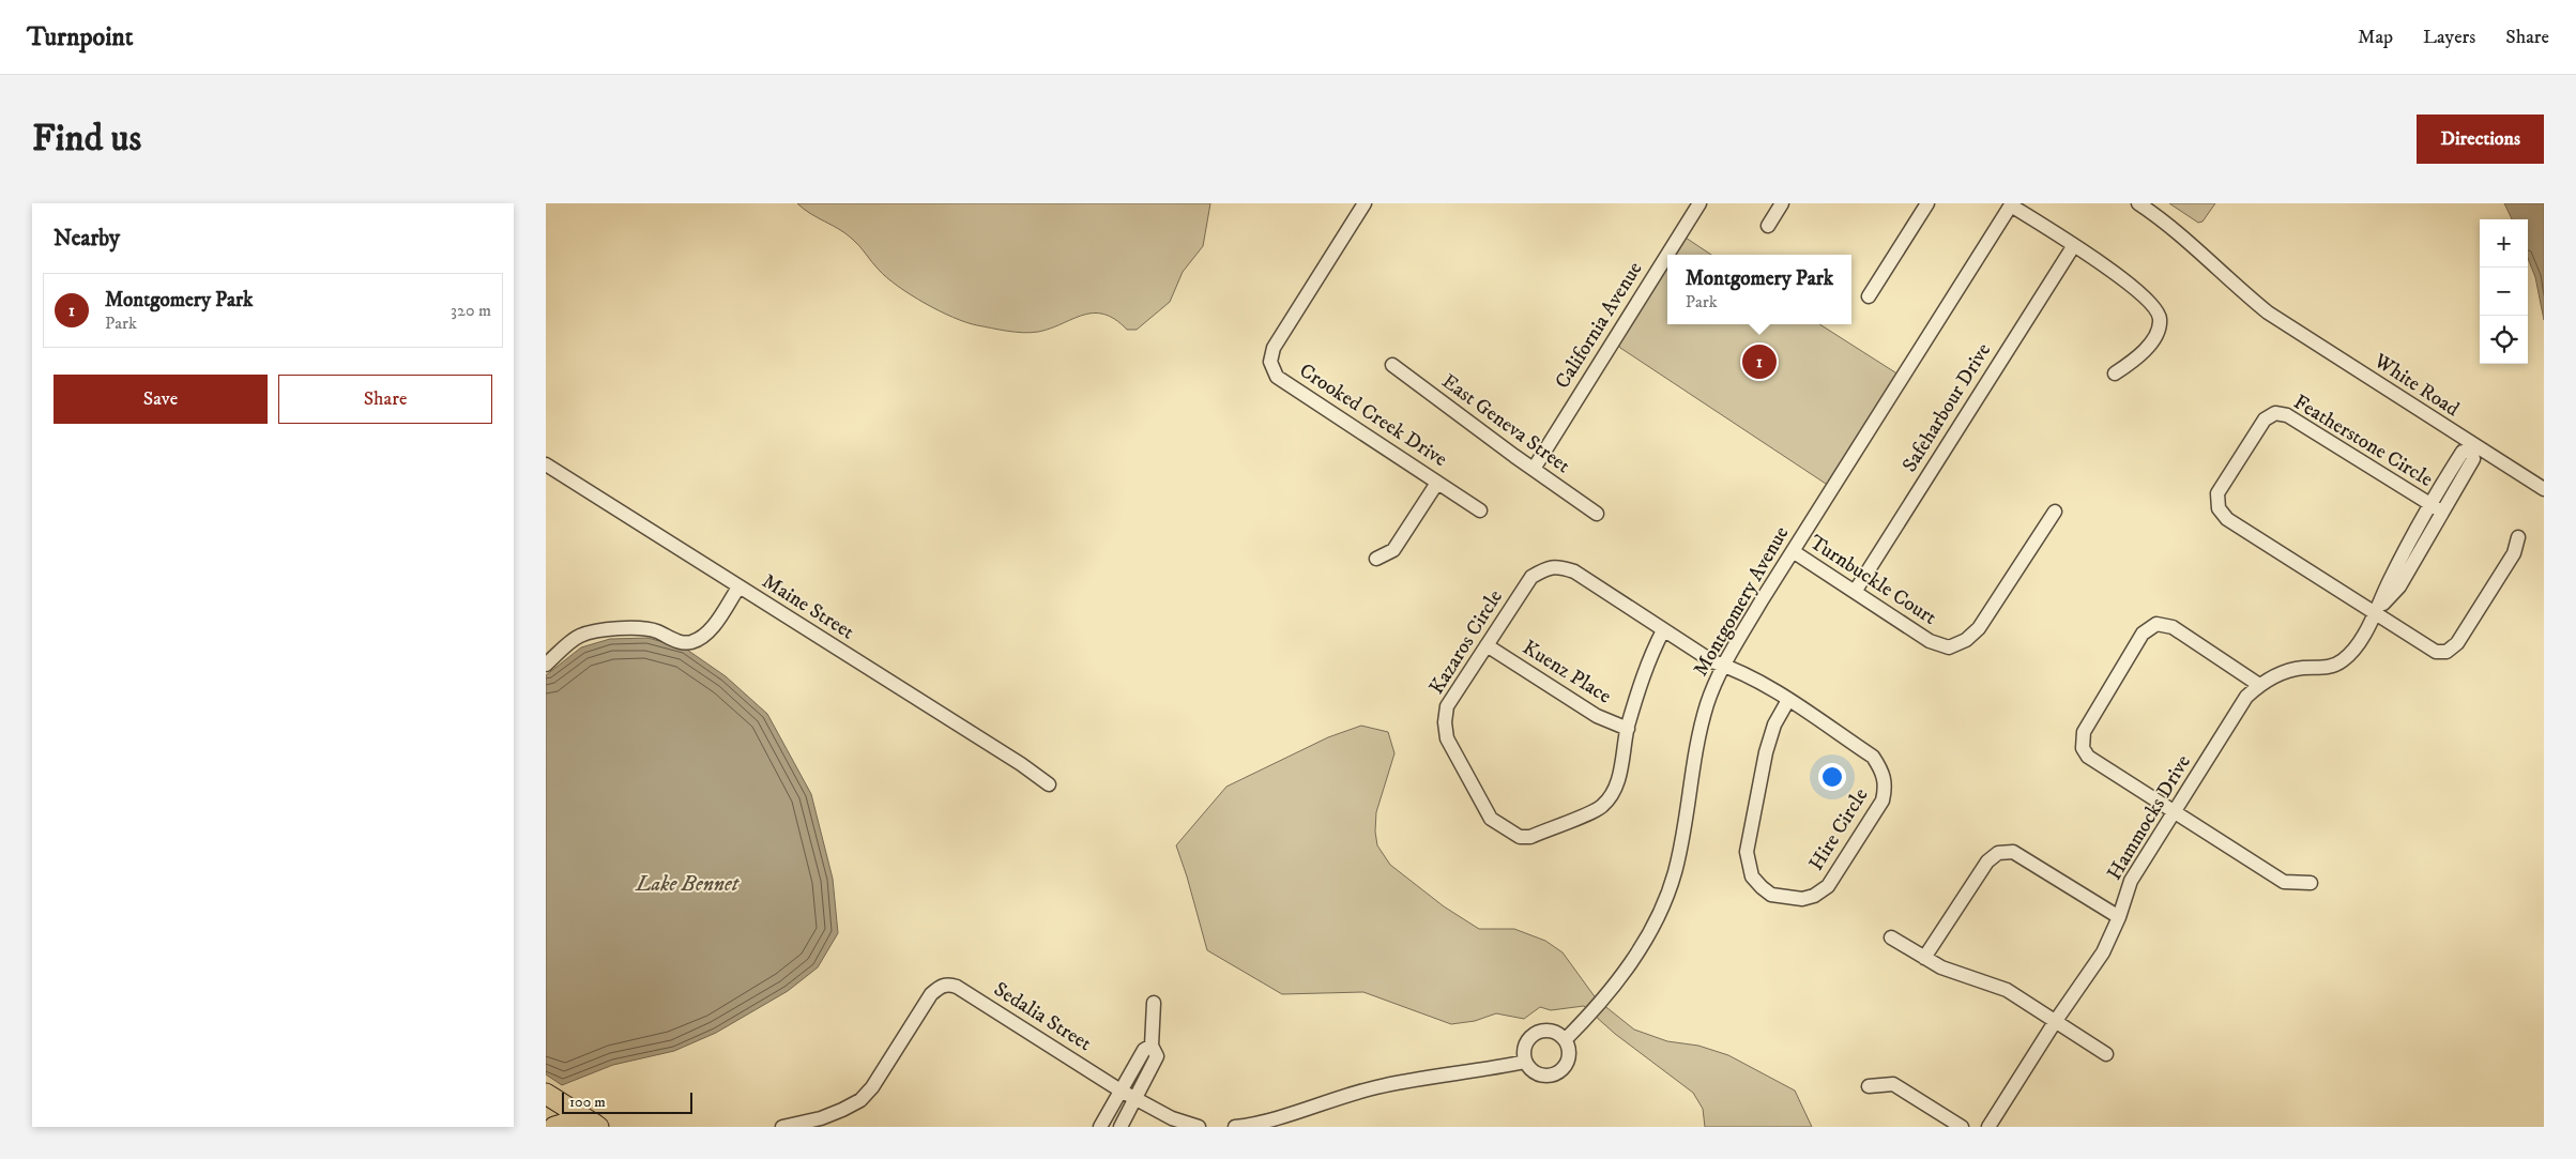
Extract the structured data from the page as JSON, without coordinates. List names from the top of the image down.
{
  "streets": {
    "street": [
      "California Avenue",
      "White Road",
      "Safeharbour Drive",
      "Crooked Creek Drive",
      "East Geneva Street",
      "Featherstone Circle",
      "Turnbuckle Court",
      "Montgomery Avenue",
      "Maine Street",
      "Kazaros Circle",
      "Kuenz Place",
      "Hammocks Drive",
      "Hire Circle",
      "Sedalia Street"
    ]
  },
  "crossings": [
    ["California Avenue", "East Geneva Street"],
    ["White Road", "Hammocks Drive"],
    ["Safeharbour Drive", "Turnbuckle Court"],
    ["Featherstone Circle", "Hammocks Drive"],
    ["Turnbuckle Court", "Montgomery Avenue"],
    ["Montgomery Avenue", "Kazaros Circle"],
    ["Montgomery Avenue", "Hire Circle"],
    ["Kazaros Circle", "Kuenz Place"],
    ["Kazaros Circle", "Hire Circle"]
  ],
  "water": ["Lake Bennet"],
  "scale_bar": "100 m",
  "page": {
    "header": "Turnpoint",
    "nav": ["Map", "Layers", "Share"],
    "buttons": [
      "Directions",
      ["Save", "Share"]
    ],
    "title": "Find us",
    "heading": "Nearby",
    "map_buttons": ["+", "−"],
    "popup": ["Montgomery Park", "Park"],
    "list": [
      {
        "mark": "1",
        "name": "Montgomery Park",
        "note": "Park",
        "value": "320 m"
      }
    ],
    "pins": "1",
    "scale": "100 m"
  }
}
